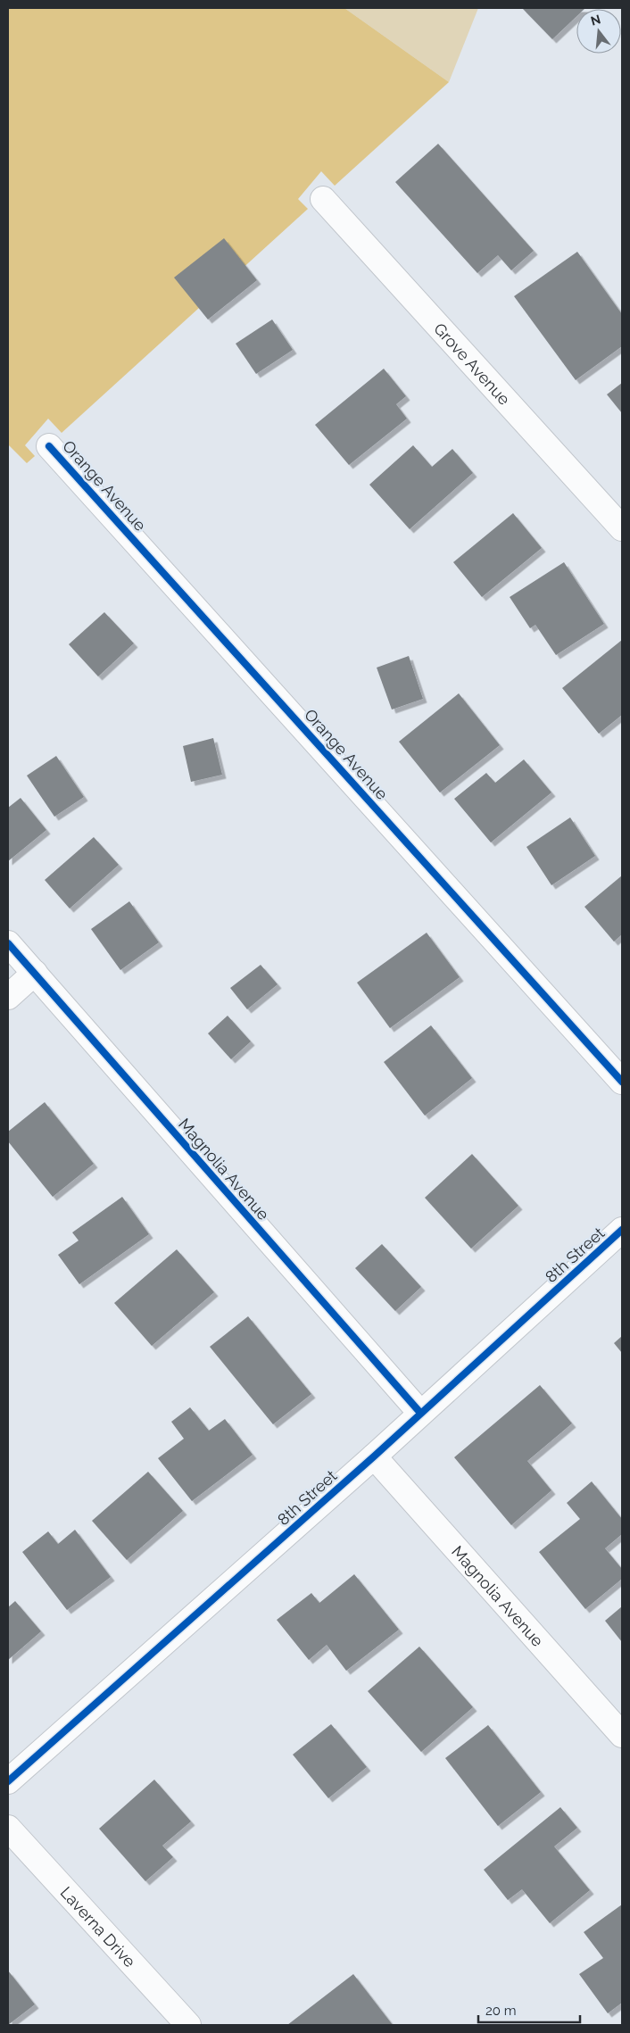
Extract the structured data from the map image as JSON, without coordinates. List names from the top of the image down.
{
  "streets": {
    "street": [
      "Grove Avenue",
      "Orange Avenue",
      "Magnolia Avenue",
      "8th Street",
      "Laverna Drive"
    ]
  },
  "crossings": [
    ["Magnolia Avenue", "8th Street"]
  ],
  "scale_bar": "20 m",
  "north": "top"
}
